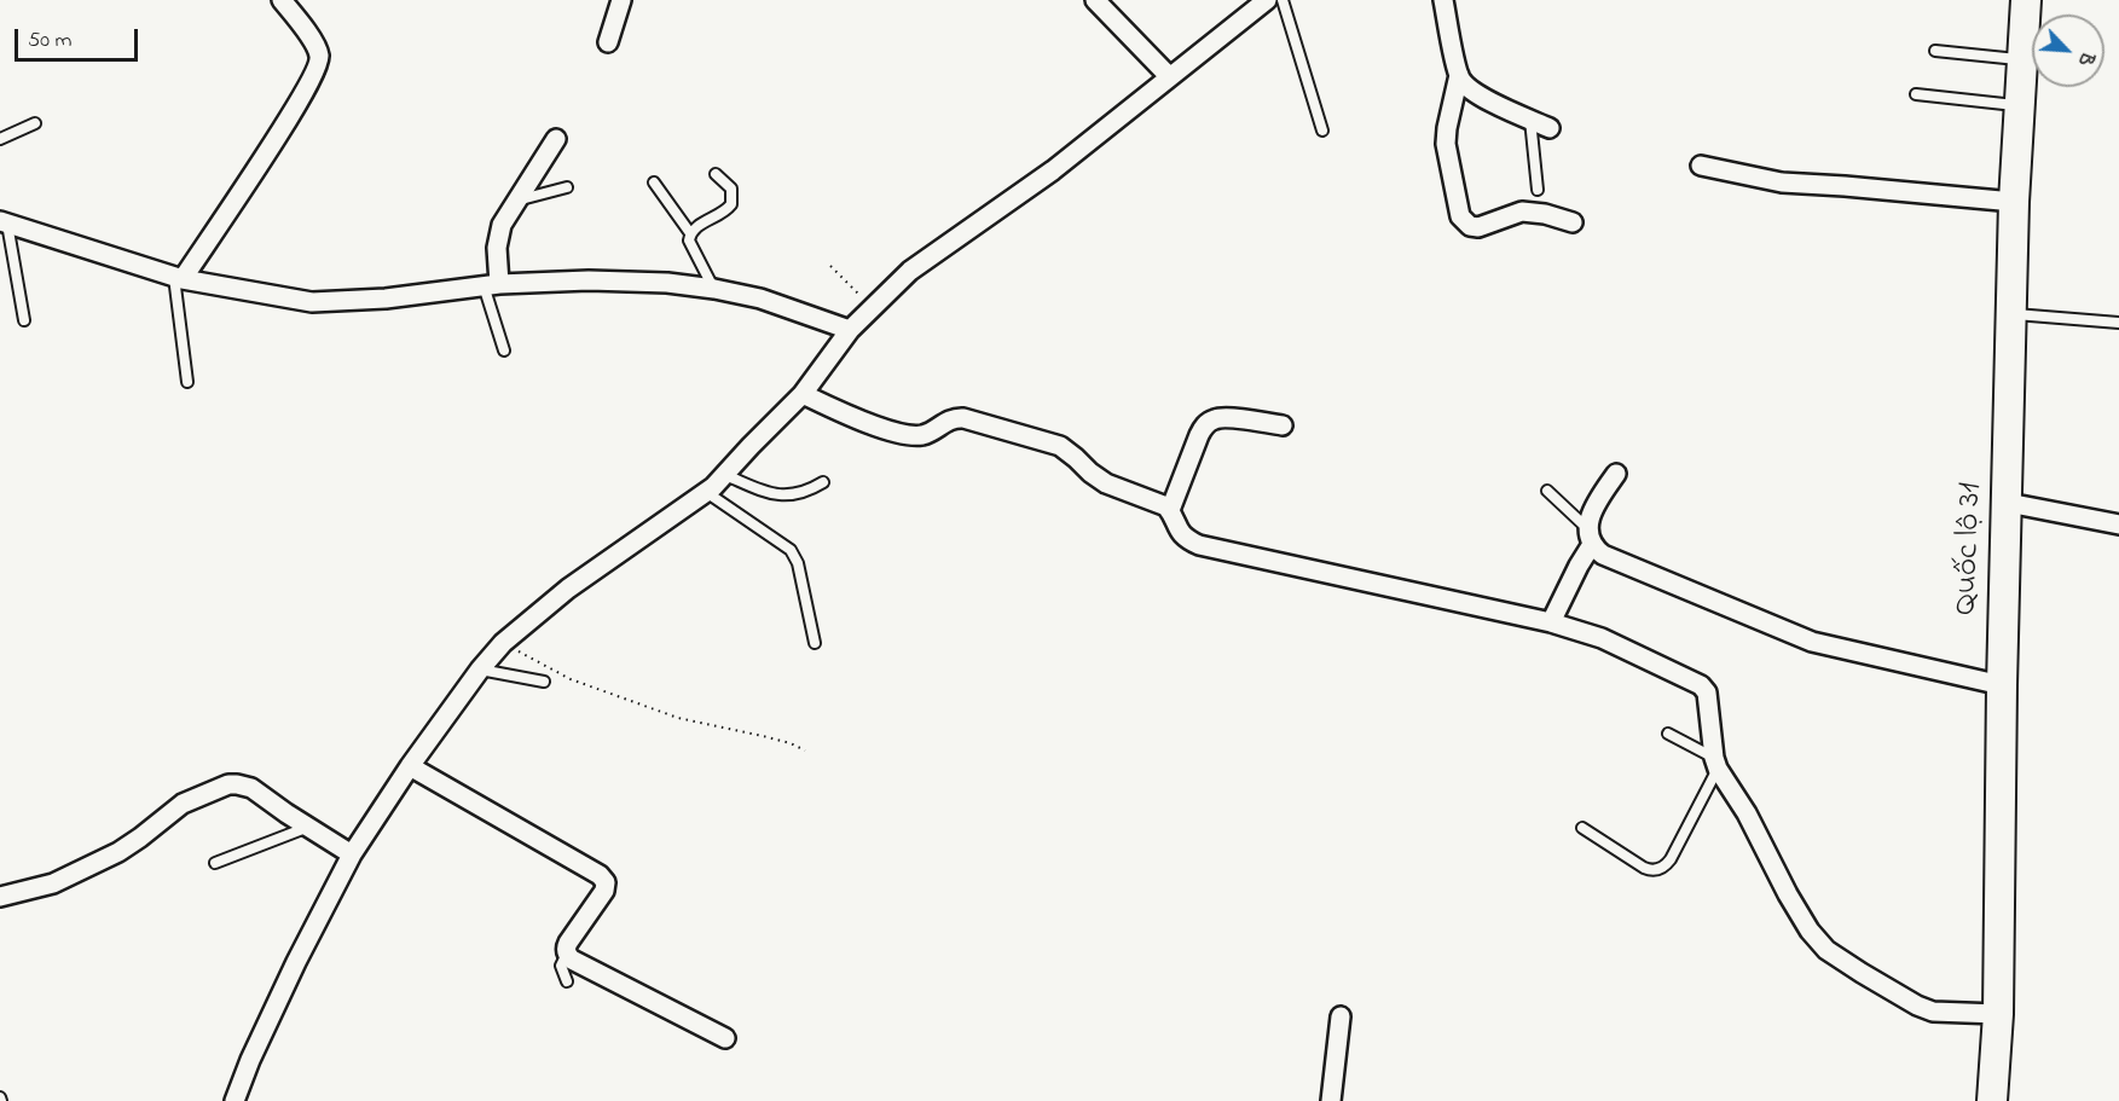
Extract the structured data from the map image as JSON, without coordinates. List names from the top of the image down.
{
  "streets": {
    "highway": ["Quốc lộ 31"]
  },
  "scale_bar": "50 m",
  "north": "bottom right"
}
